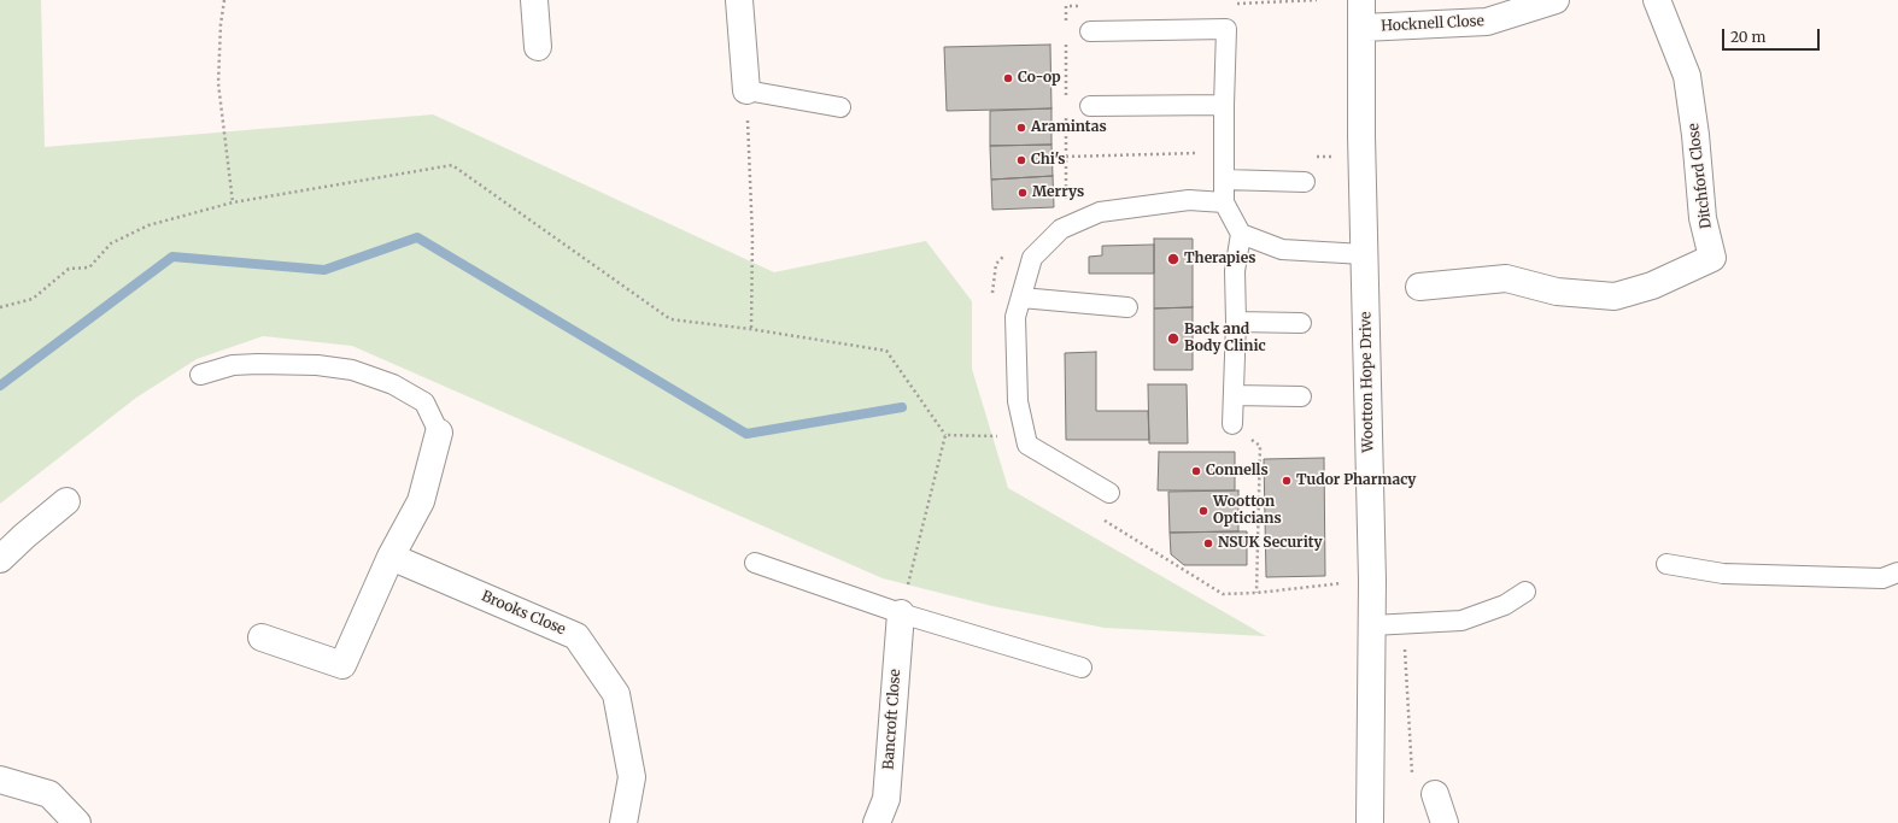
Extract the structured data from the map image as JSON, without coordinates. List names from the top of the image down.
{
  "streets": {
    "street": [
      "Hocknell Close",
      "Ditchford Close",
      "Wootton Hope Drive",
      "Brooks Close",
      "Bancroft Close"
    ]
  },
  "crossings": [
    ["Hocknell Close", "Wootton Hope Drive"]
  ],
  "places": [
    "Co-op",
    "Aramintas",
    "Chi's",
    "Merrys",
    "Therapies",
    "Back and Body Clinic",
    "Connells",
    "Tudor Pharmacy",
    "Wootton Opticians",
    "NSUK Security"
  ],
  "scale_bar": "20 m"
}
